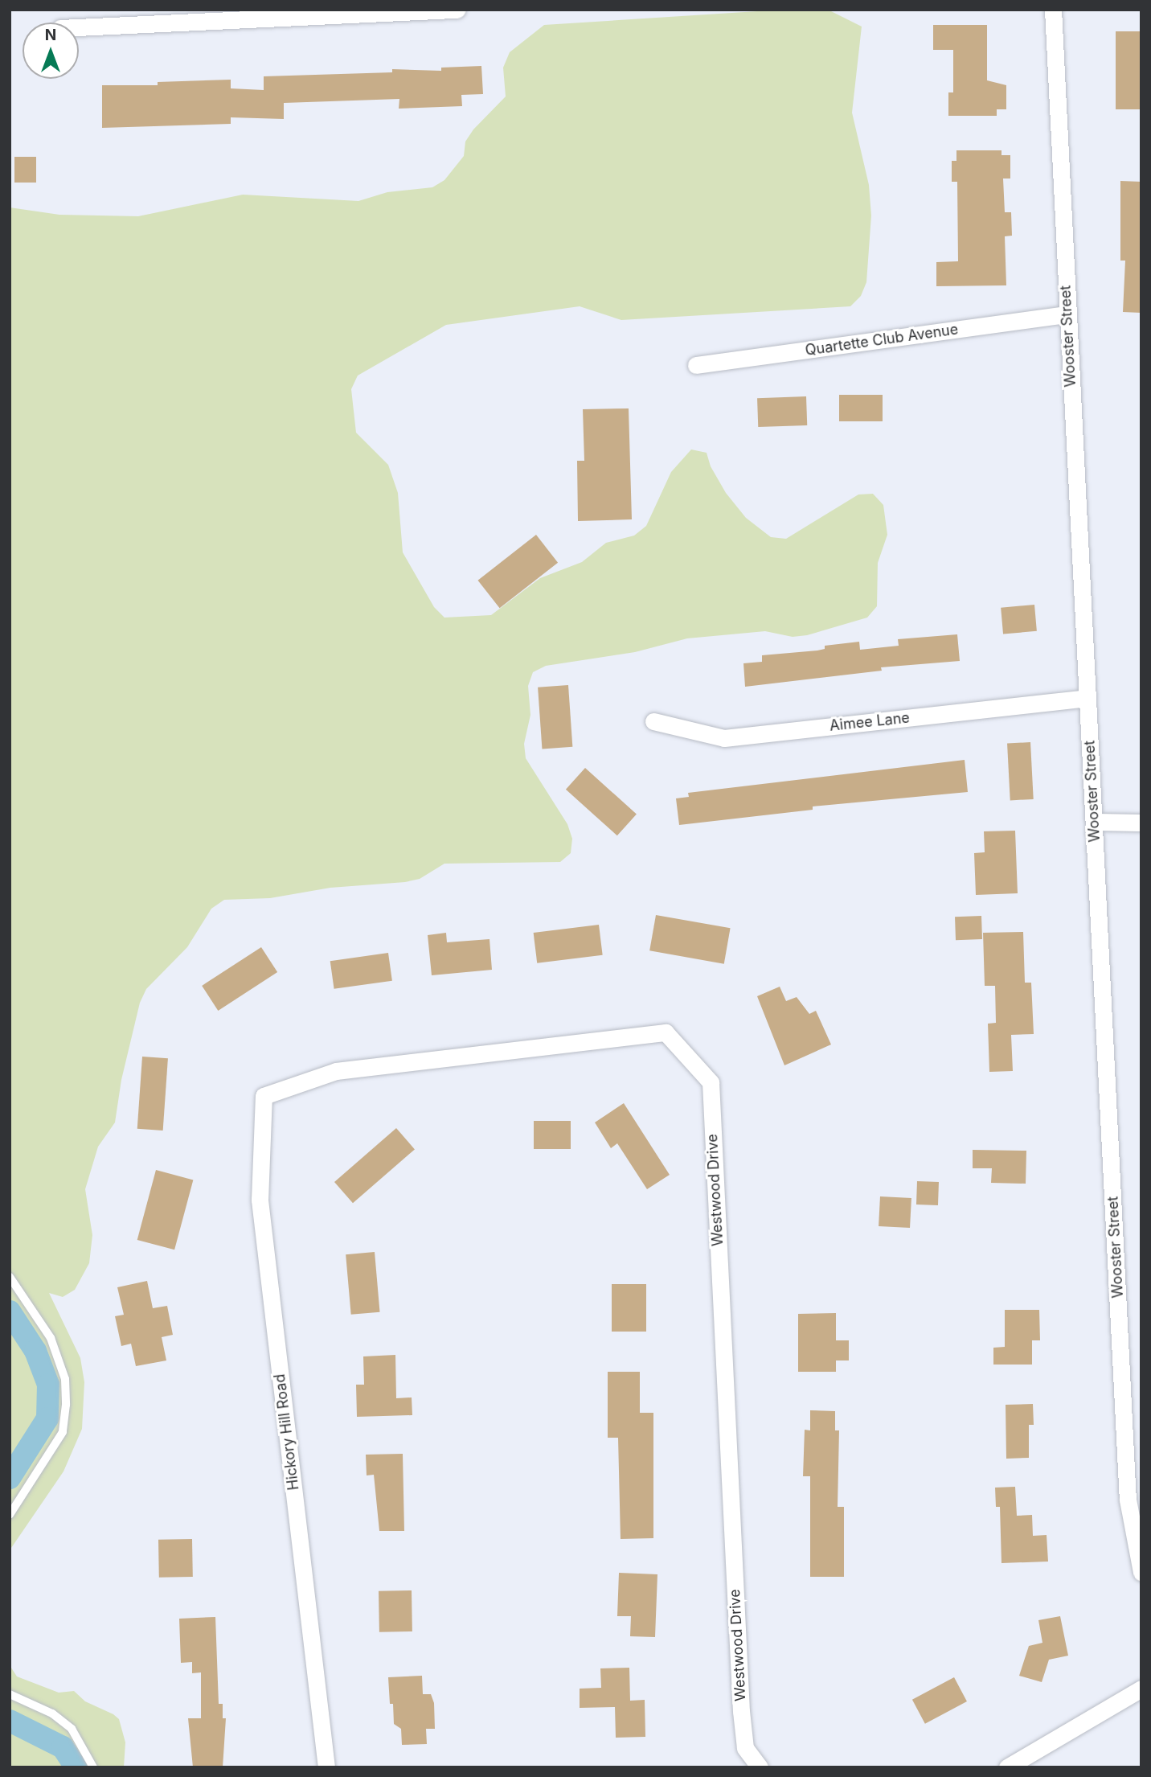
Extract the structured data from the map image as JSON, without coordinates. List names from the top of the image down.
{
  "streets": {
    "street": [
      "Wooster Street",
      "Quartette Club Avenue",
      "Aimee Lane",
      "Westwood Drive",
      "Hickory Hill Road"
    ]
  },
  "crossings": [
    ["Wooster Street", "Quartette Club Avenue"],
    ["Wooster Street", "Aimee Lane"],
    ["Westwood Drive", "Hickory Hill Road"]
  ],
  "north": "top"
}
